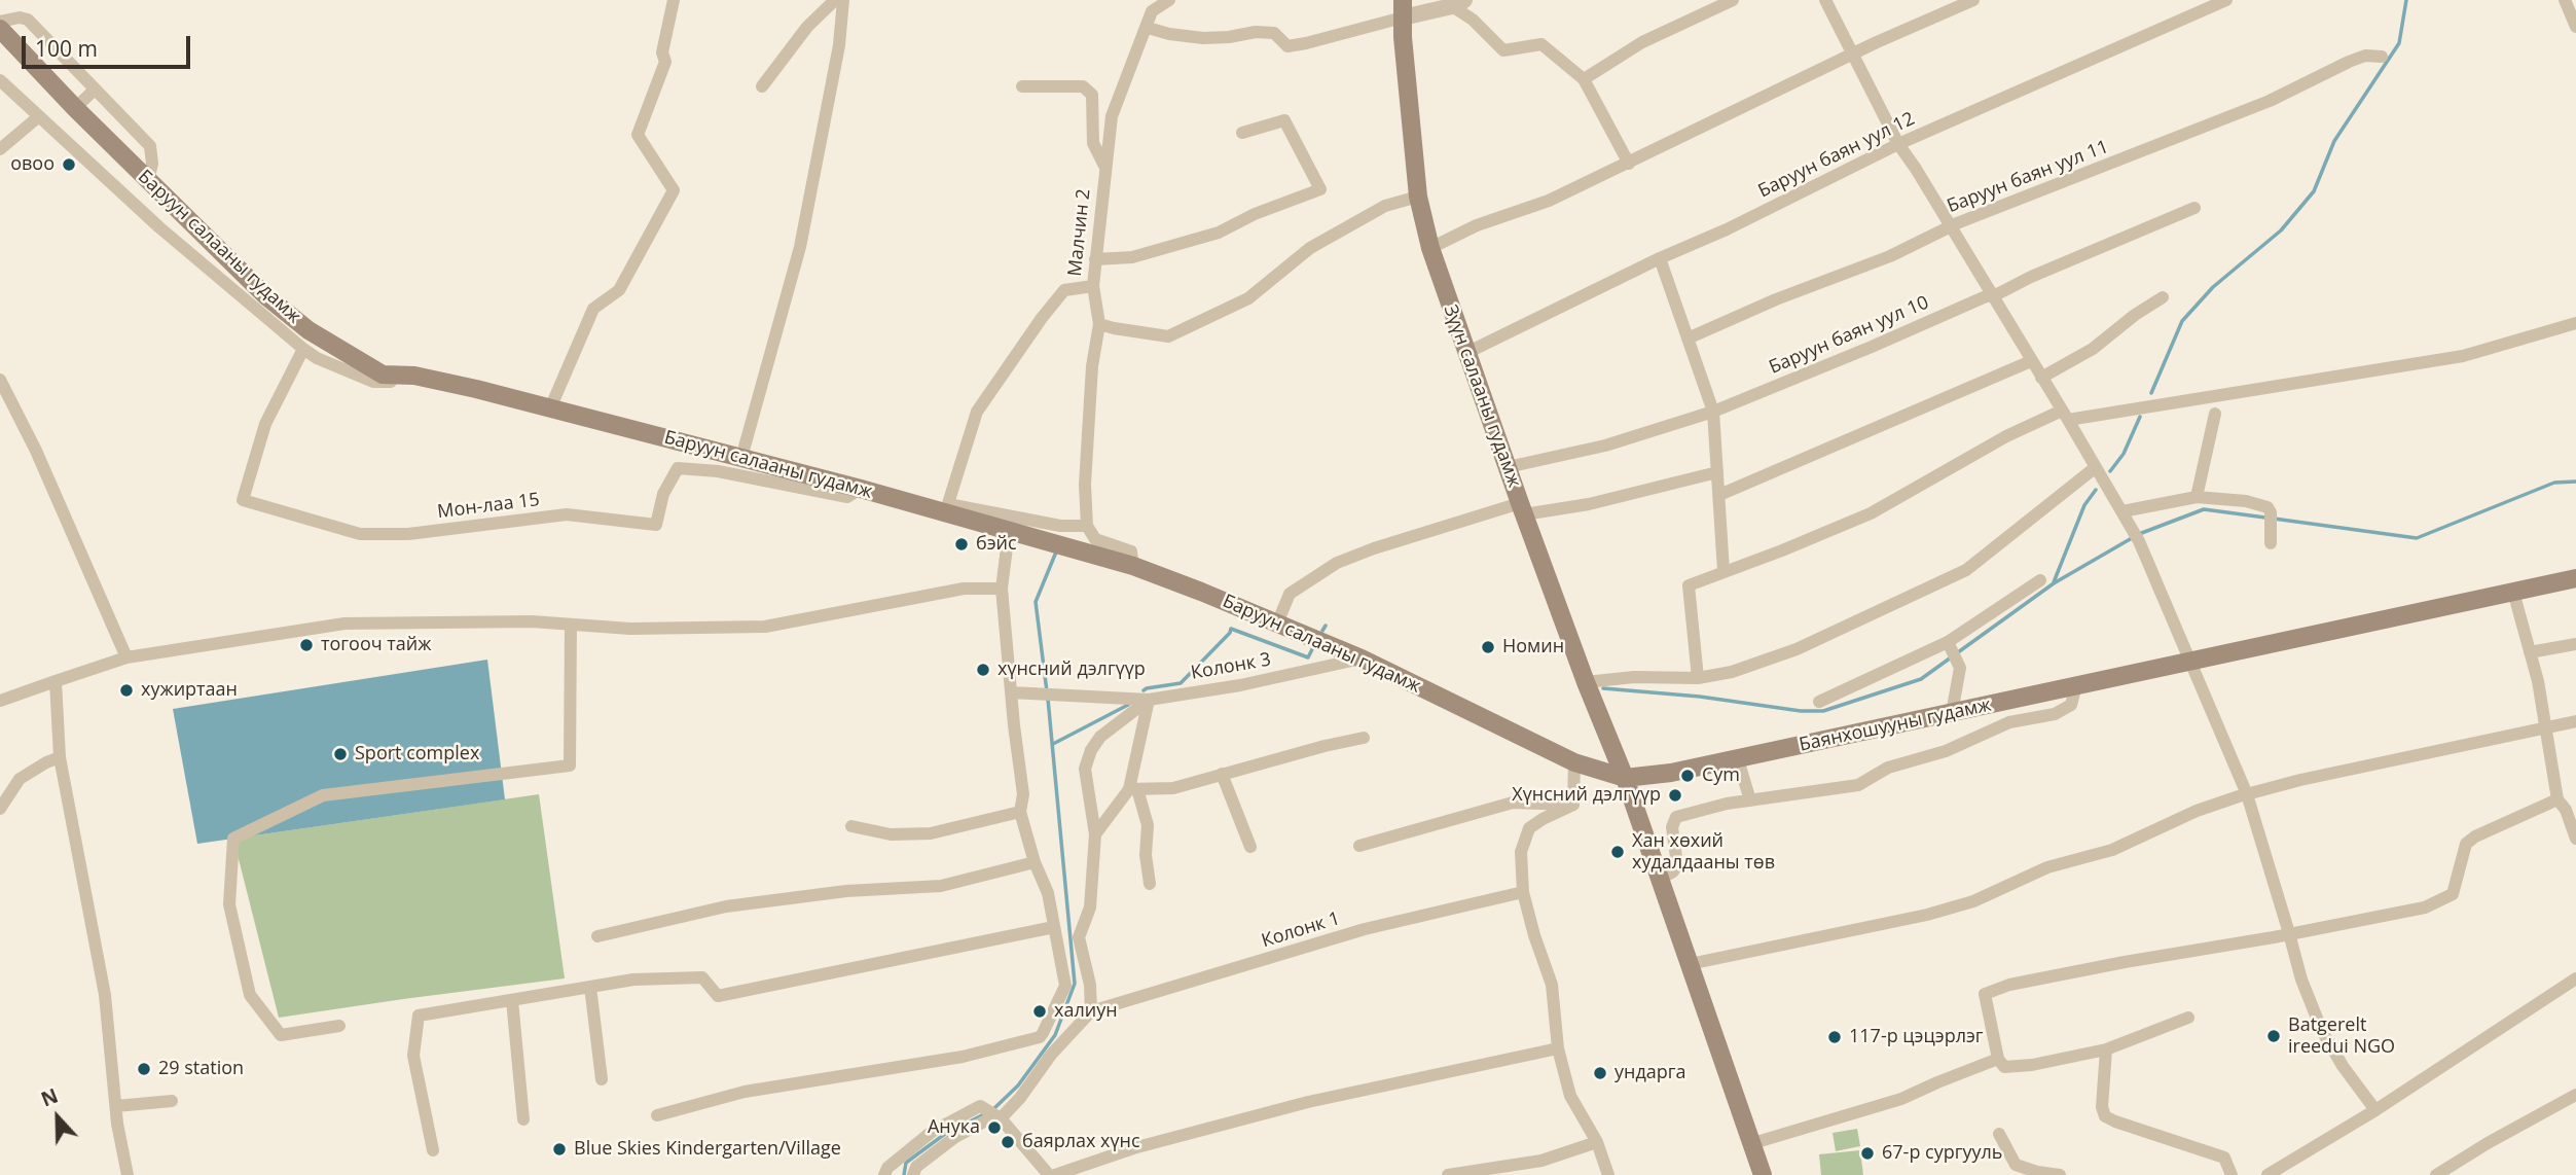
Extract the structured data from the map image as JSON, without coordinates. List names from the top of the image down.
{
  "streets": {
    "main road": ["Баруун салааны гудамж", "Зүүн салааны гудамж", "Баянхошууны гудамж"],
    "street": [
      "Баруун баян уул 12",
      "Баруун баян уул 11",
      "Малчин 2",
      "Баруун баян уул 10",
      "Мон-лаа 15",
      "Колонк 3",
      "Колонк 1"
    ]
  },
  "crossings": [
    ["Баруун баян уул 12", "Зүүн салааны гудамж"],
    ["Малчин 2", "Баруун салааны гудамж"],
    ["Баруун салааны гудамж", "Зүүн салааны гудамж"],
    ["Баруун салааны гудамж", "Мон-лаа 15"],
    ["Баруун салааны гудамж", "Колонк 3"],
    ["Баруун салааны гудамж", "Баянхошууны гудамж"],
    ["Баруун баян уул 10", "Зүүн салааны гудамж"],
    ["Зүүн салааны гудамж", "Баянхошууны гудамж"]
  ],
  "places": [
    "овоо",
    "бэйс",
    "тогооч тайж",
    "Номин",
    "хүнсний дэлгүүр",
    "хужиртаан",
    "Sport complex",
    "Cym",
    "Хүнсний дэлгүүр",
    "Хан хөхий худалдааны төв",
    "халиун",
    "Batgerelt ireedui NGO",
    "117-р цэцэрлэг",
    "29 station",
    "ундарга",
    "Анука",
    "баярлах хүнс",
    "Blue Skies Kindergarten/Village",
    "67-р сургууль"
  ],
  "scale_bar": "100 m",
  "north": "top"
}
